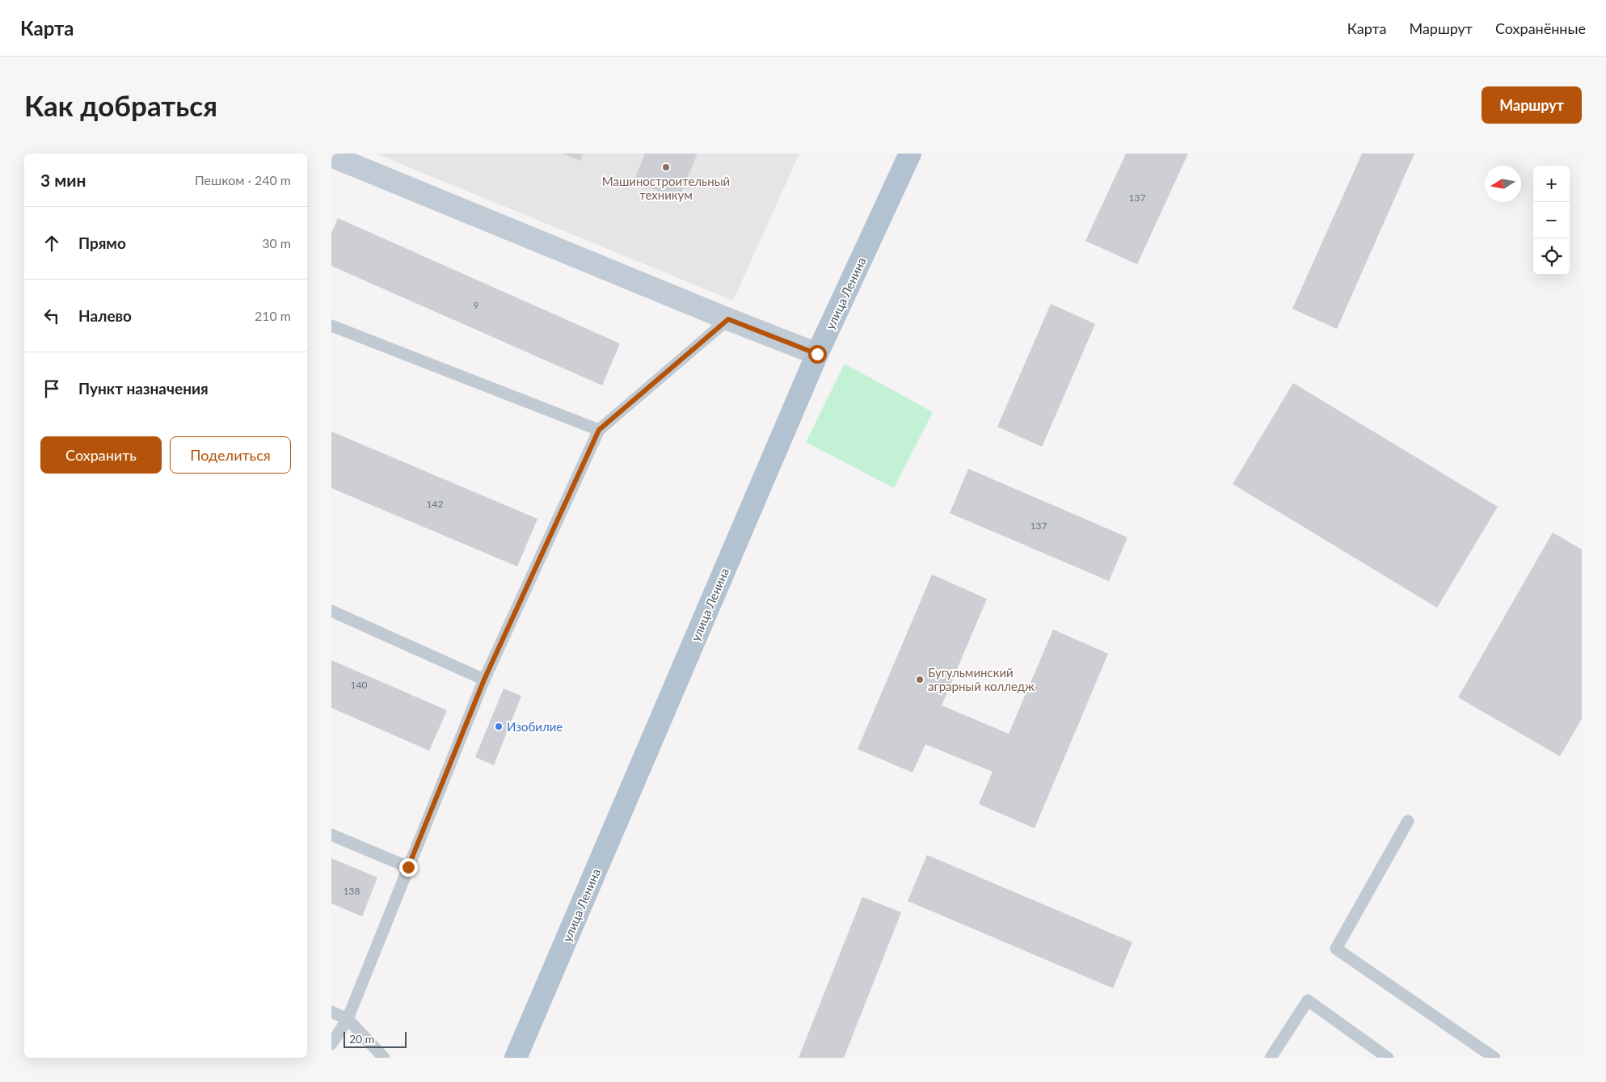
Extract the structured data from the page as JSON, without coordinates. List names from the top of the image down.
{
  "streets": {
    "main road": ["улица Ленина"]
  },
  "places": ["Машиностроительный техникум", "Бугульминский аграрный колледж", "Изобилие"],
  "house_numbers": [
    "137",
    "9",
    "142",
    "137",
    "140",
    "138"
  ],
  "scale_bar": "20 m",
  "north": "left",
  "page": {
    "header": "Карта",
    "nav": ["Карта", "Маршрут", "Сохранённые"],
    "buttons": [
      "Маршрут",
      ["Сохранить", "Поделиться"]
    ],
    "title": "Как добраться",
    "heading": ["3 мин", "Пешком · 240 m"],
    "map_buttons": ["+", "−"],
    "list": [
      ["Прямо", "30 m"],
      ["Налево", "210 m"],
      "Пункт назначения"
    ],
    "scale": "20 m"
  }
}
